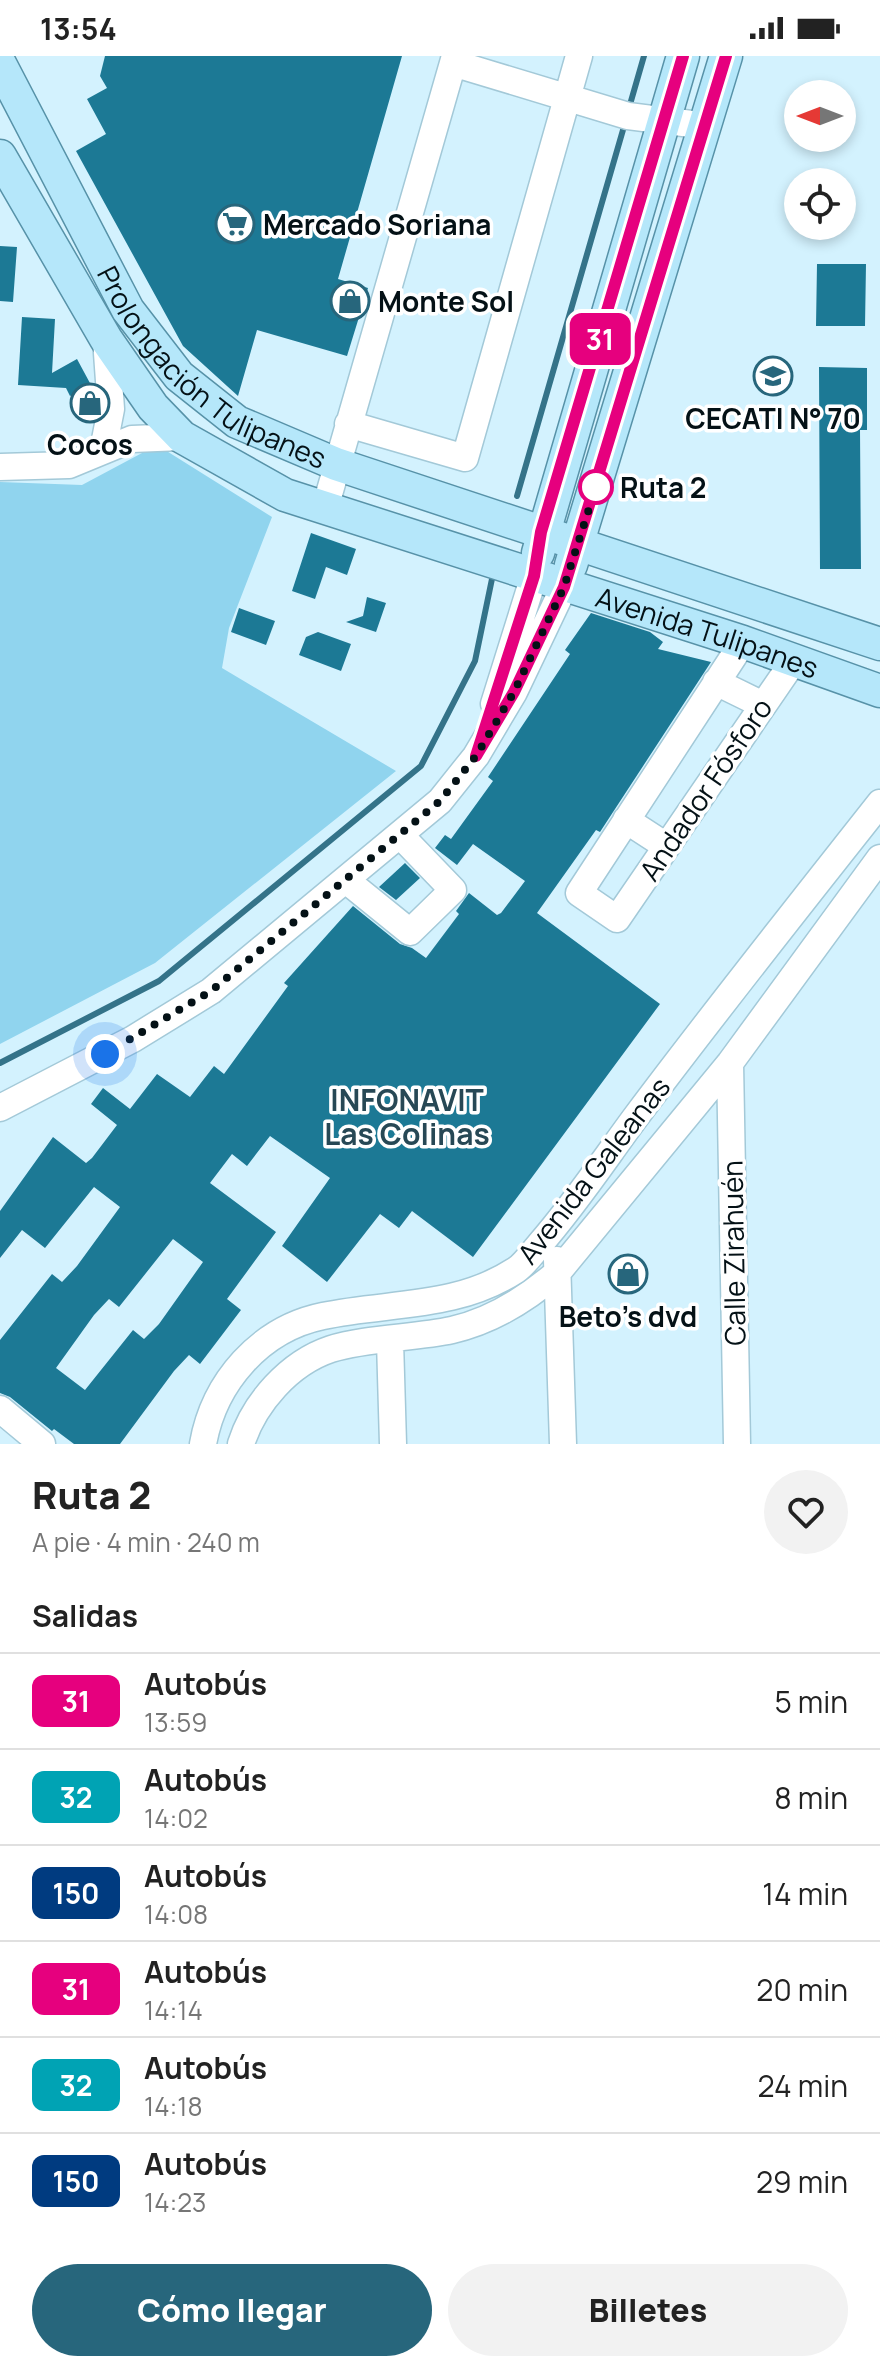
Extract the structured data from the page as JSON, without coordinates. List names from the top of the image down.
{
  "streets": {
    "main road": ["Prolongación Tulipanes", "Avenida Tulipanes"],
    "street": ["Andador Fósforo", "Avenida Galeanas", "Calle Zirahuén"]
  },
  "crossings": [
    ["Prolongación Tulipanes", "Avenida Tulipanes"],
    ["Avenida Tulipanes", "Andador Fósforo"],
    ["Avenida Galeanas", "Calle Zirahuén"]
  ],
  "districts": ["INFONAVIT Las Colinas"],
  "places": {
    "supermarket": ["Mercado Soriana"],
    "shop": ["Monte Sol", "Cocos", "Beto's dvd"],
    "school or university": ["CECATI N° 70"],
    "other": ["Ruta 2"]
  },
  "lines": ["bus line 31"],
  "north": "left",
  "page": {
    "status": "13:54",
    "on_map": "31",
    "heading": [
      ["Ruta 2", "A pie · 4 min · 240 m"],
      "Salidas"
    ],
    "list": [
      {
        "mark": "31",
        "name": "Autobús",
        "note": "13:59",
        "value": "5 min"
      },
      {
        "mark": "32",
        "name": "Autobús",
        "note": "14:02",
        "value": "8 min"
      },
      {
        "mark": "150",
        "name": "Autobús",
        "note": "14:08",
        "value": "14 min"
      },
      {
        "mark": "31",
        "name": "Autobús",
        "note": "14:14",
        "value": "20 min"
      },
      {
        "mark": "32",
        "name": "Autobús",
        "note": "14:18",
        "value": "24 min"
      },
      {
        "mark": "150",
        "name": "Autobús",
        "note": "14:23",
        "value": "29 min"
      }
    ],
    "buttons": ["Cómo llegar", "Billetes"]
  }
}
